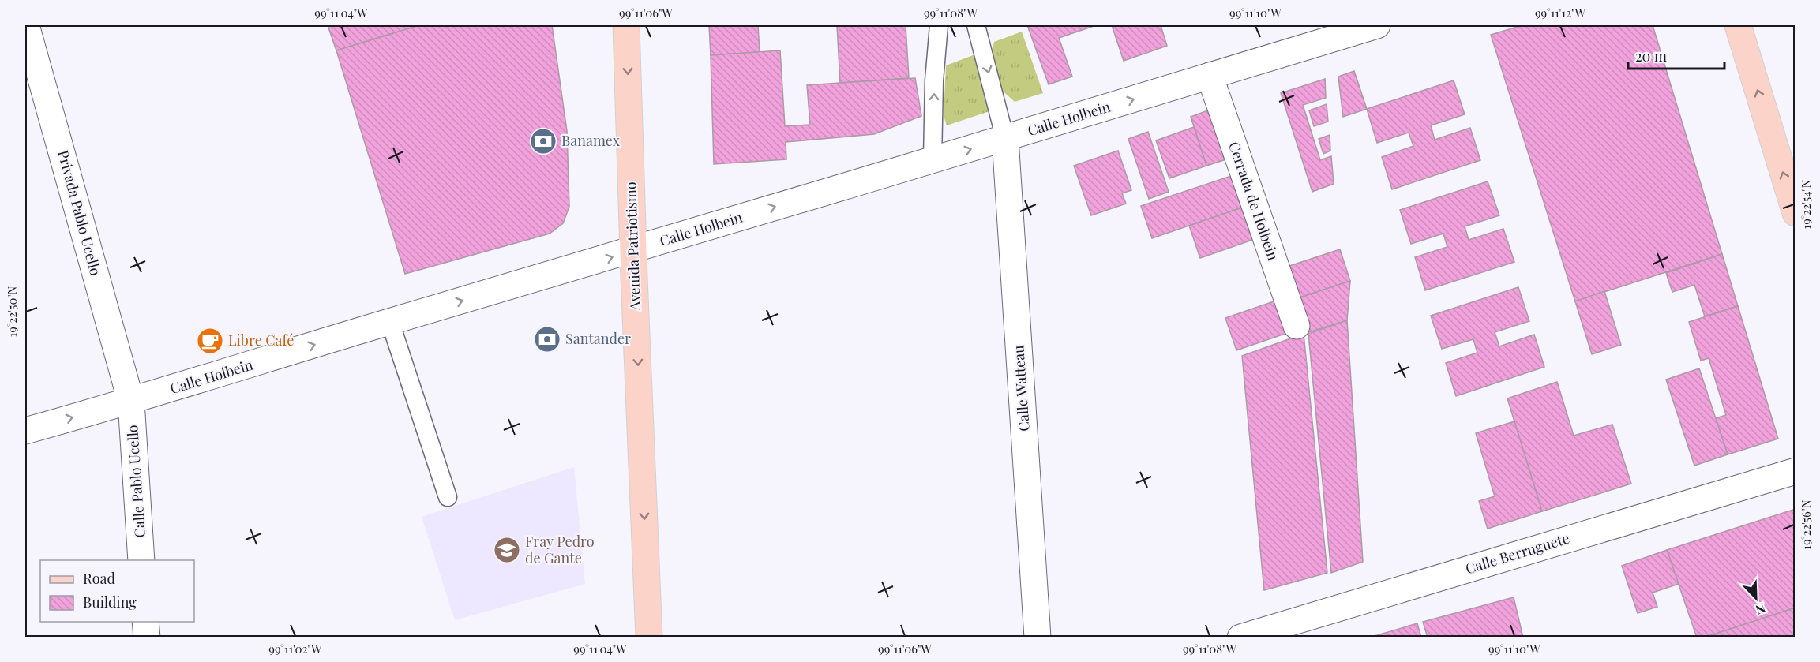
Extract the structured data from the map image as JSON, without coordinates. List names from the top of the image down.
{
  "streets": {
    "main road": ["Avenida Patriotismo"],
    "street": [
      "Calle Holbein",
      "Cerrada de Holbein",
      "Privada Pablo Ucello",
      "Calle Watteau",
      "Calle Pablo Ucello",
      "Calle Berruguete"
    ]
  },
  "crossings": [
    ["Calle Holbein", "Cerrada de Holbein"],
    ["Calle Holbein", "Privada Pablo Ucello"],
    ["Calle Holbein", "Avenida Patriotismo"],
    ["Calle Holbein", "Calle Watteau"],
    ["Calle Holbein", "Calle Pablo Ucello"],
    ["Privada Pablo Ucello", "Calle Pablo Ucello"]
  ],
  "one_way": ["Calle Holbein", "Avenida Patriotismo"],
  "places": {
    "bank": ["Banamex", "Santander"],
    "cafe": ["Libre Café"],
    "school or university": ["Fray Pedro de Gante"]
  },
  "legend": ["Road", "Building"],
  "scale_bar": "20 m",
  "north": "bottom right",
  "coordinates": [
    "99°11'04\"W",
    "99°11'06\"W",
    "99°11'08\"W",
    "99°11'10\"W",
    "99°11'12\"W",
    "19°22'54\"N",
    "19°22'50\"N",
    "19°22'56\"N",
    "99°11'02\"W"
  ]
}
